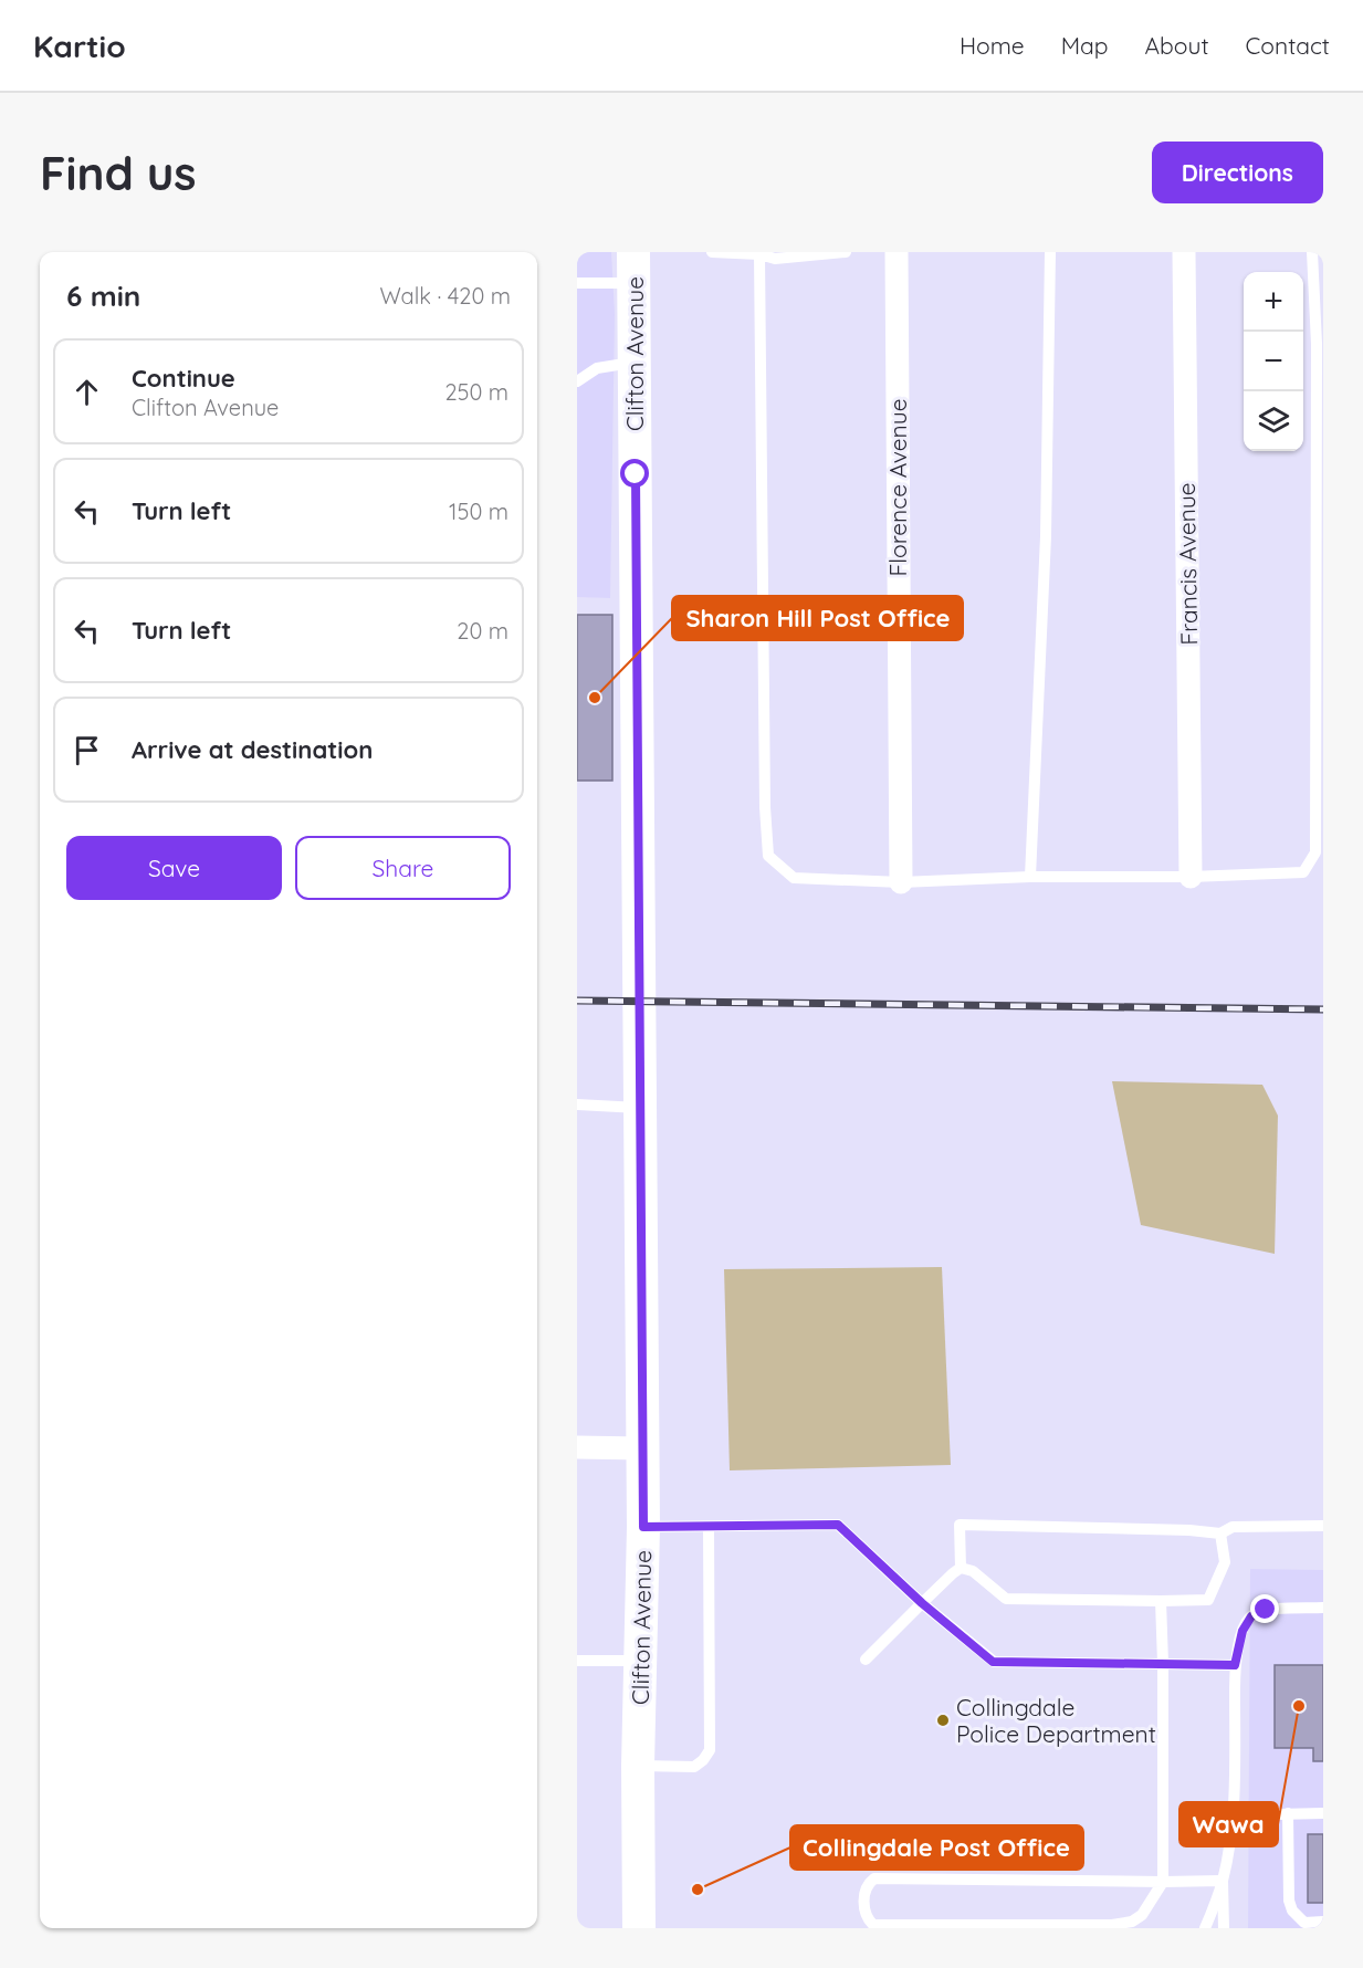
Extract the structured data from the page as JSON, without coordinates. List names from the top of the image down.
{
  "streets": {
    "street": ["Clifton Avenue", "Florence Avenue", "Francis Avenue"]
  },
  "places": [
    "Sharon Hill Post Office",
    "Wawa",
    "Collingdale Police Department",
    "Collingdale Post Office"
  ],
  "page": {
    "header": "Kartio",
    "nav": [
      "Home",
      "Map",
      "About",
      "Contact"
    ],
    "buttons": [
      "Directions",
      ["Save", "Share"]
    ],
    "title": "Find us",
    "heading": ["6 min", "Walk · 420 m"],
    "map_buttons": ["+", "−"],
    "list": [
      ["Continue", "Clifton Avenue", "250 m"],
      ["Turn left", "150 m"],
      ["Turn left", "20 m"],
      "Arrive at destination"
    ]
  }
}
